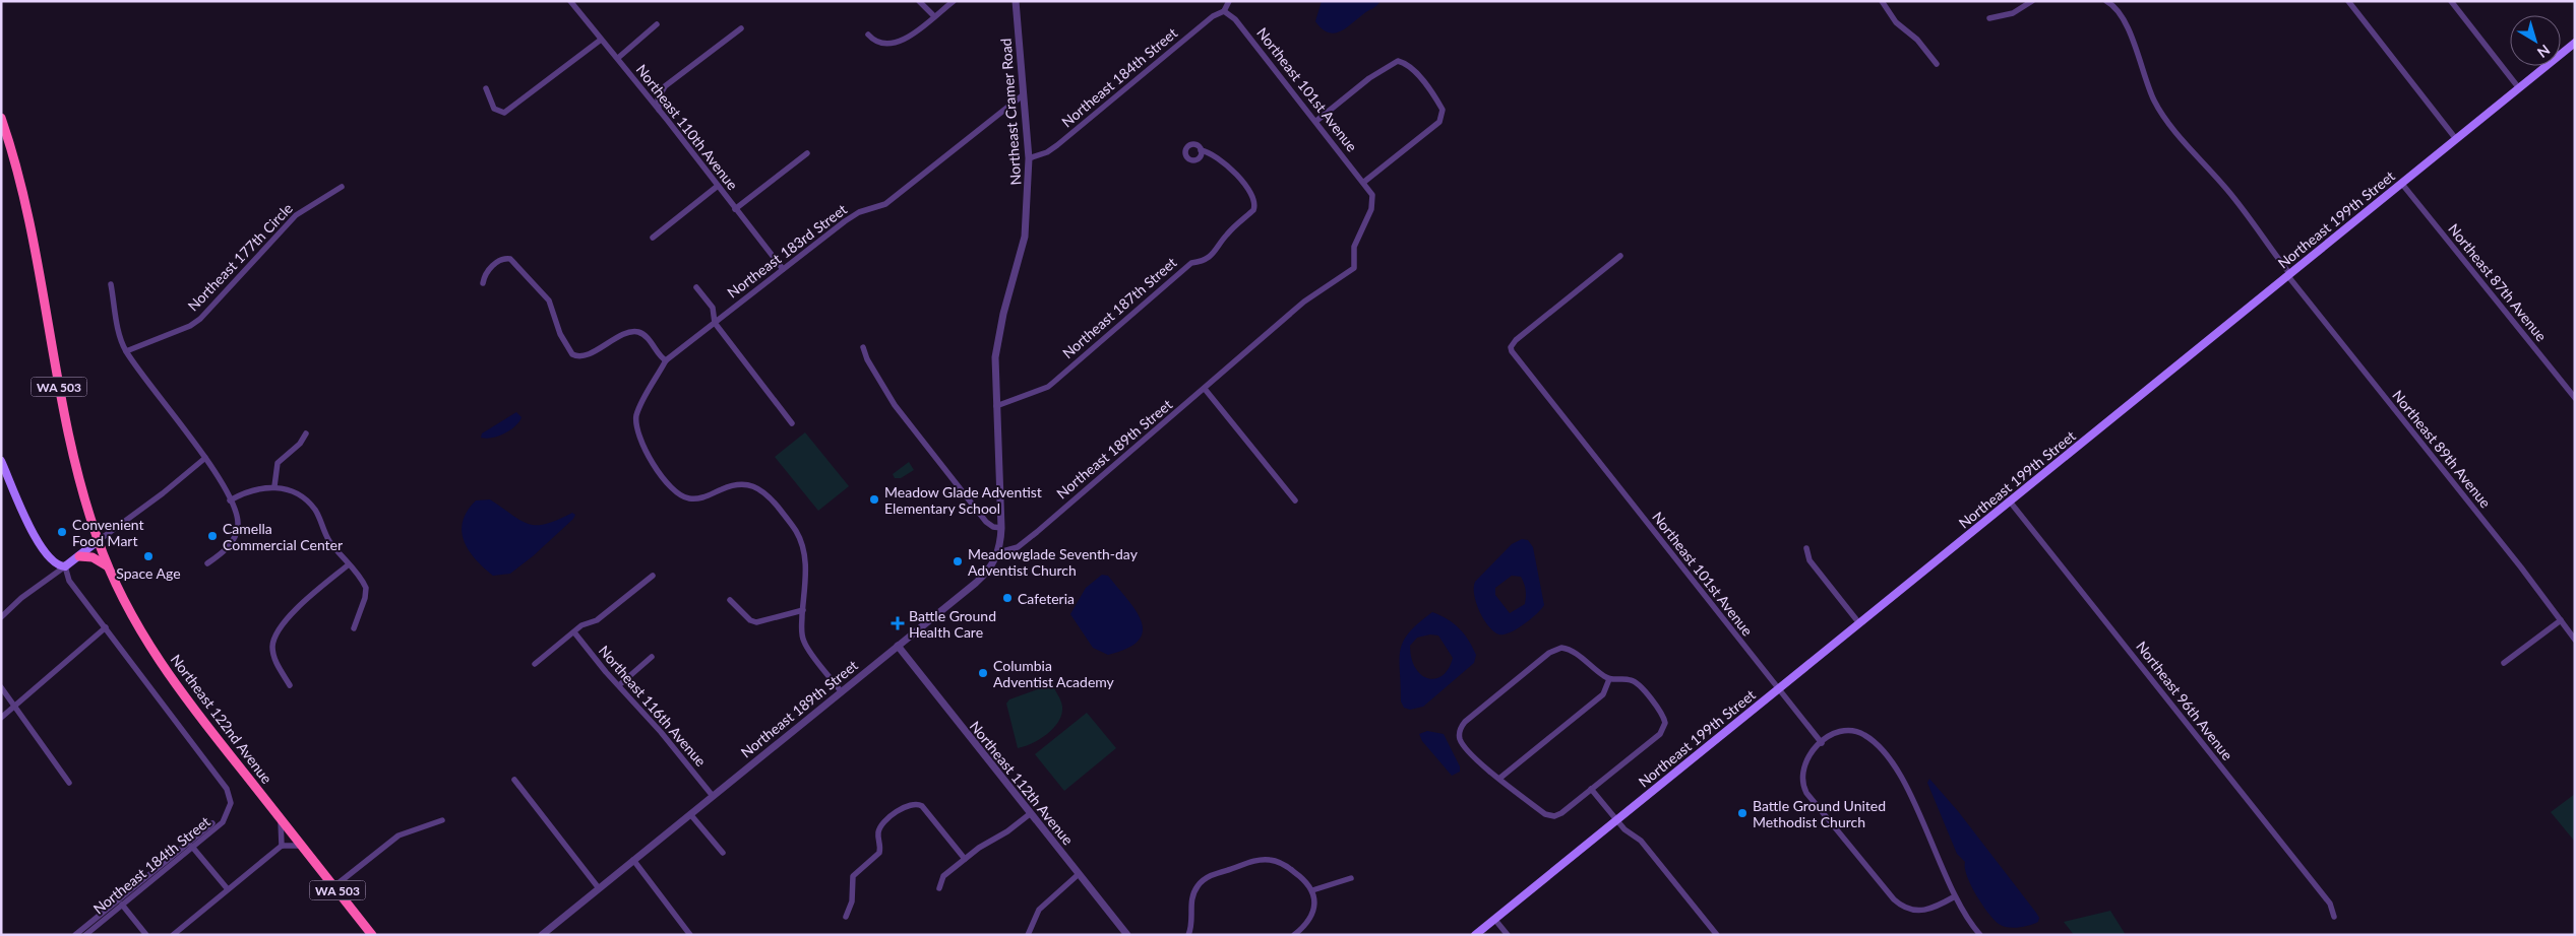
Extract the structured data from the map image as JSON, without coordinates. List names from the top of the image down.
{
  "streets": {
    "highway": ["WA 503", "Northeast 122nd Avenue"],
    "main road": ["Northeast 199th Street"],
    "street": [
      "Northeast 184th Street",
      "Northeast 101st Avenue",
      "Northeast Cramer Road",
      "Northeast 110th Avenue",
      "Northeast 183rd Street",
      "Northeast 177th Circle",
      "Northeast 87th Avenue",
      "Northeast 187th Street",
      "Northeast 189th Street",
      "Northeast 89th Avenue",
      "Northeast 96th Avenue",
      "Northeast 116th Avenue",
      "Northeast 112th Avenue"
    ]
  },
  "crossings": [
    ["Northeast 184th Street", "Northeast 101st Avenue"],
    ["Northeast 184th Street", "Northeast Cramer Road"],
    ["Northeast 101st Avenue", "Northeast 199th Street"],
    ["Northeast 101st Avenue", "Northeast 189th Street"],
    ["Northeast Cramer Road", "Northeast 183rd Street"],
    ["Northeast Cramer Road", "Northeast 187th Street"],
    ["Northeast Cramer Road", "Northeast 189th Street"],
    ["Northeast 110th Avenue", "Northeast 183rd Street"],
    ["Northeast 199th Street", "Northeast 87th Avenue"],
    ["Northeast 199th Street", "Northeast 89th Avenue"],
    ["Northeast 199th Street", "Northeast 96th Avenue"],
    ["Northeast 189th Street", "Northeast 116th Avenue"],
    ["Northeast 189th Street", "Northeast 112th Avenue"]
  ],
  "places": {
    "other": [
      "Meadow Glade Adventist Elementary School",
      "Convenient Food Mart",
      "Camella Commercial Center",
      "Space Age",
      "Meadowglade Seventh-day Adventist Church",
      "Cafeteria",
      "Columbia Adventist Academy",
      "Battle Ground United Methodist Church"
    ],
    "health": ["Battle Ground Health Care"]
  },
  "north": "bottom right"
}
